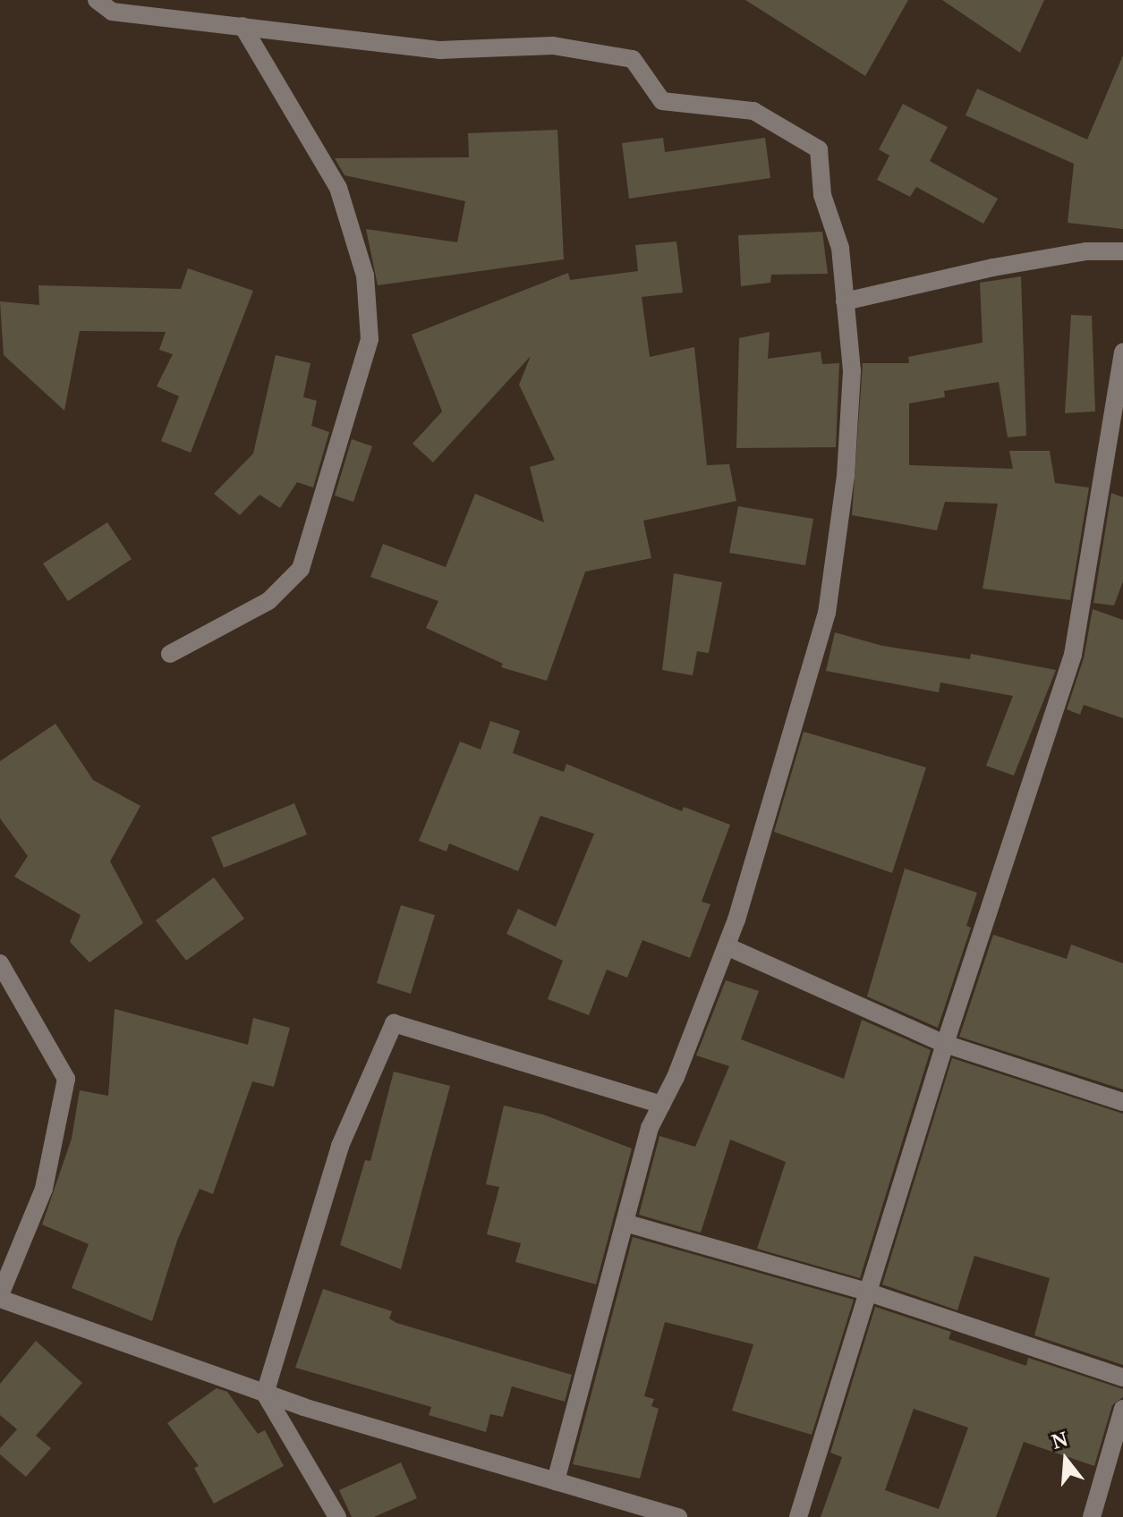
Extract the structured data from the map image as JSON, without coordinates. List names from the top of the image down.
{
  "north": "top"
}
